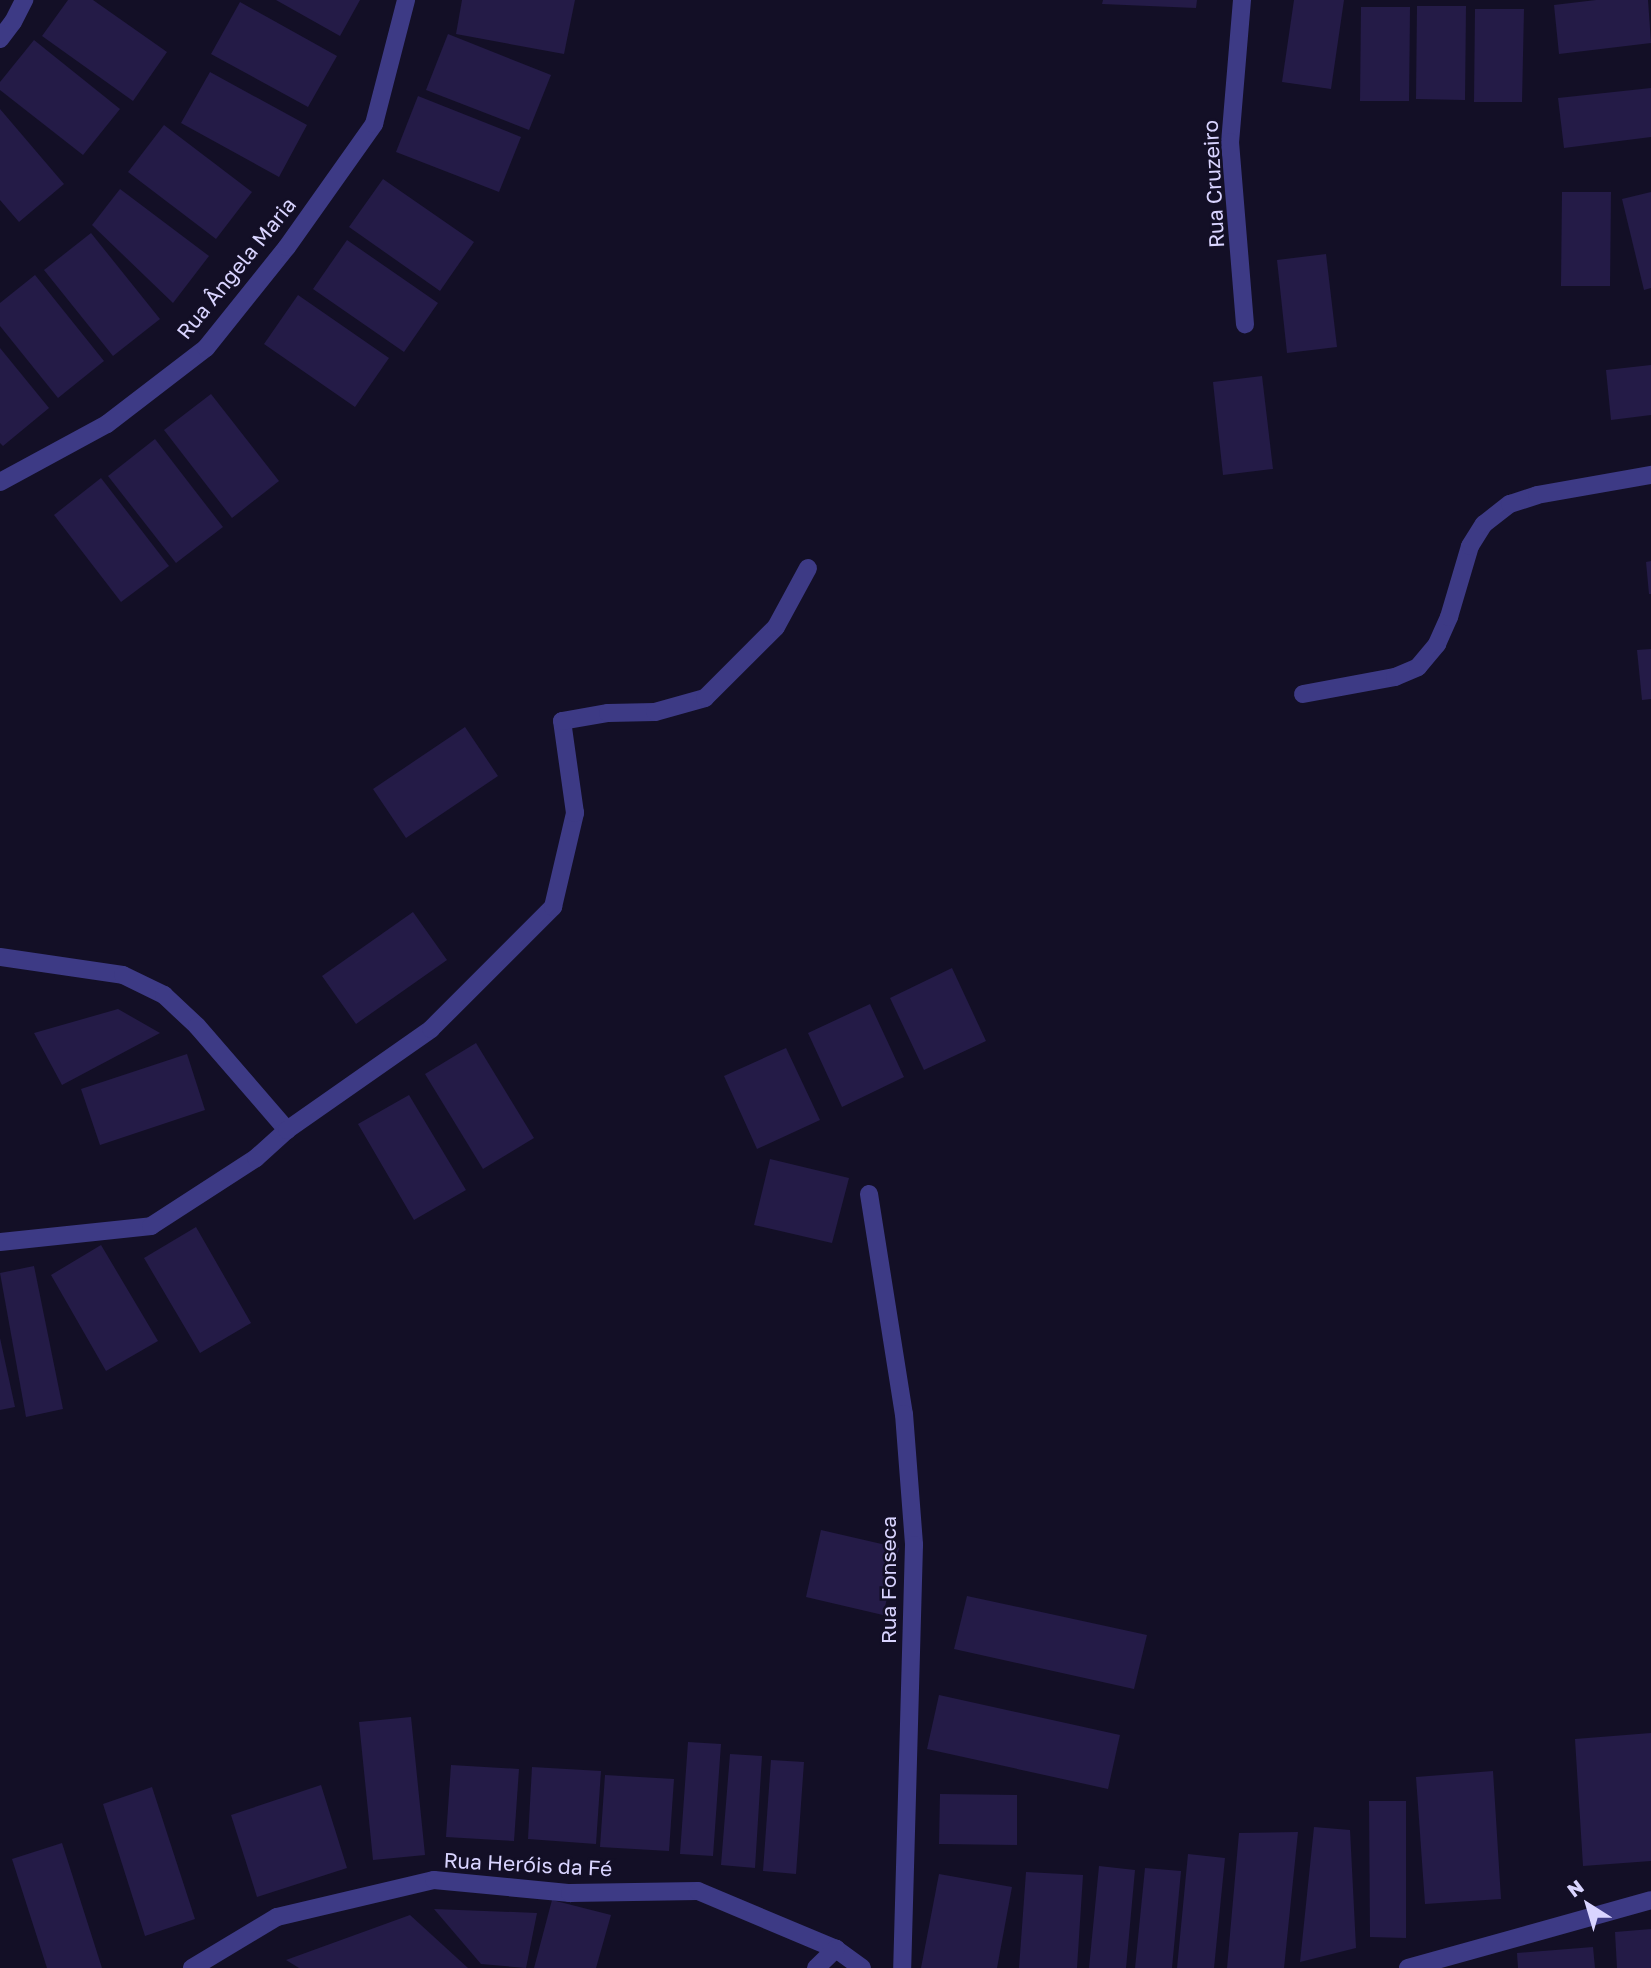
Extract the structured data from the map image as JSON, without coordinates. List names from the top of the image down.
{
  "streets": {
    "street": [
      "Rua Cruzeiro",
      "Rua Ângela Maria",
      "Rua Fonseca",
      "Rua Heróis da Fé"
    ]
  },
  "north": "top left"
}
